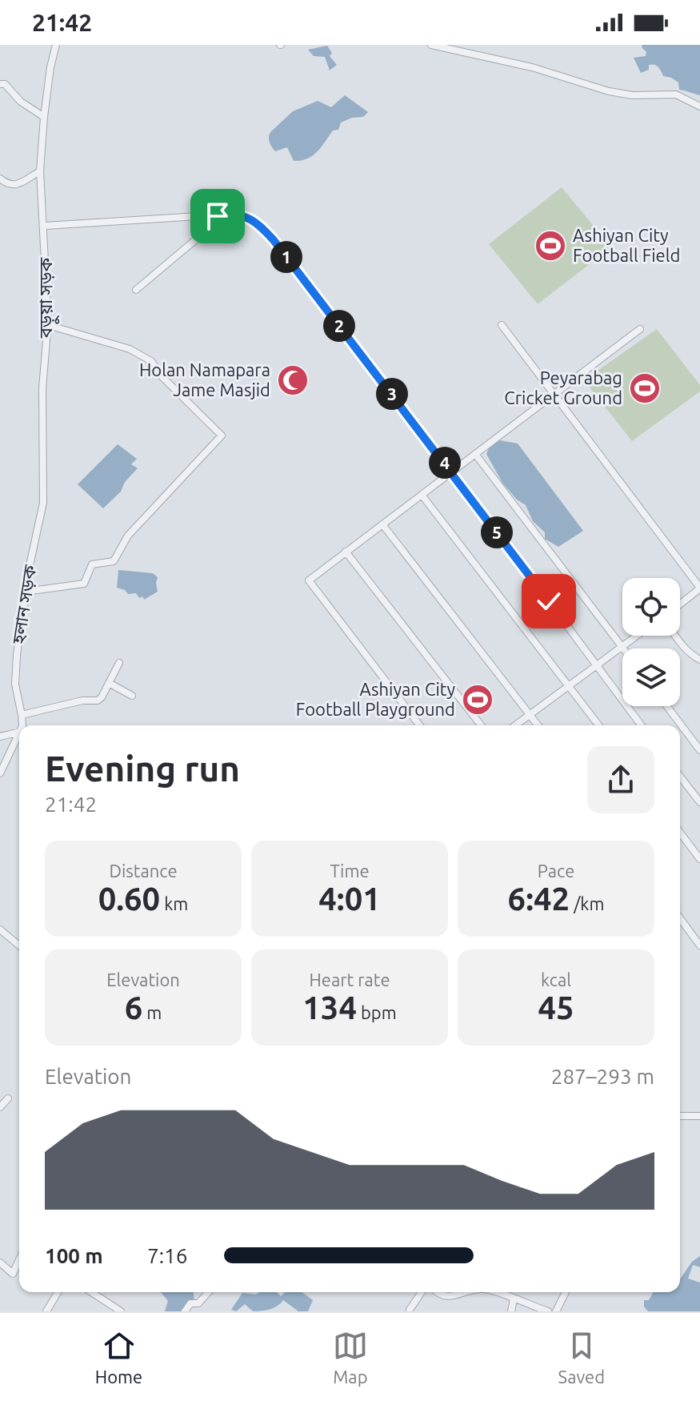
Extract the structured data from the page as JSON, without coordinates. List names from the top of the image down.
{
  "streets": {
    "street": ["বড়ুয়া সড়ক", "হলান সড়ক"]
  },
  "crossings": [
    ["বড়ুয়া সড়ক", "হলান সড়ক"]
  ],
  "places": {
    "sports": ["Ashiyan City Football Field", "Peyarabag Cricket Ground", "Ashiyan City Football Playground"],
    "mosque": ["Holan Namapara Jame Masjid"]
  },
  "page": {
    "status": "21:42",
    "pins": [
      "1",
      "2",
      "3",
      "4",
      "5"
    ],
    "heading": ["Evening run", "21:42"],
    "stats": [
      ["Distance", "0.60 km"],
      ["Time", "4:01"],
      ["Pace", "6:42 /km"],
      ["Elevation", "6 m"],
      ["Heart rate", "134 bpm"],
      ["kcal", "45"]
    ],
    "chart": ["Elevation", "287–293 m"],
    "list": [
      {
        "name": "100 m",
        "note": "7:16"
      }
    ],
    "tabs": ["Home", "Map", "Saved"]
  }
}
